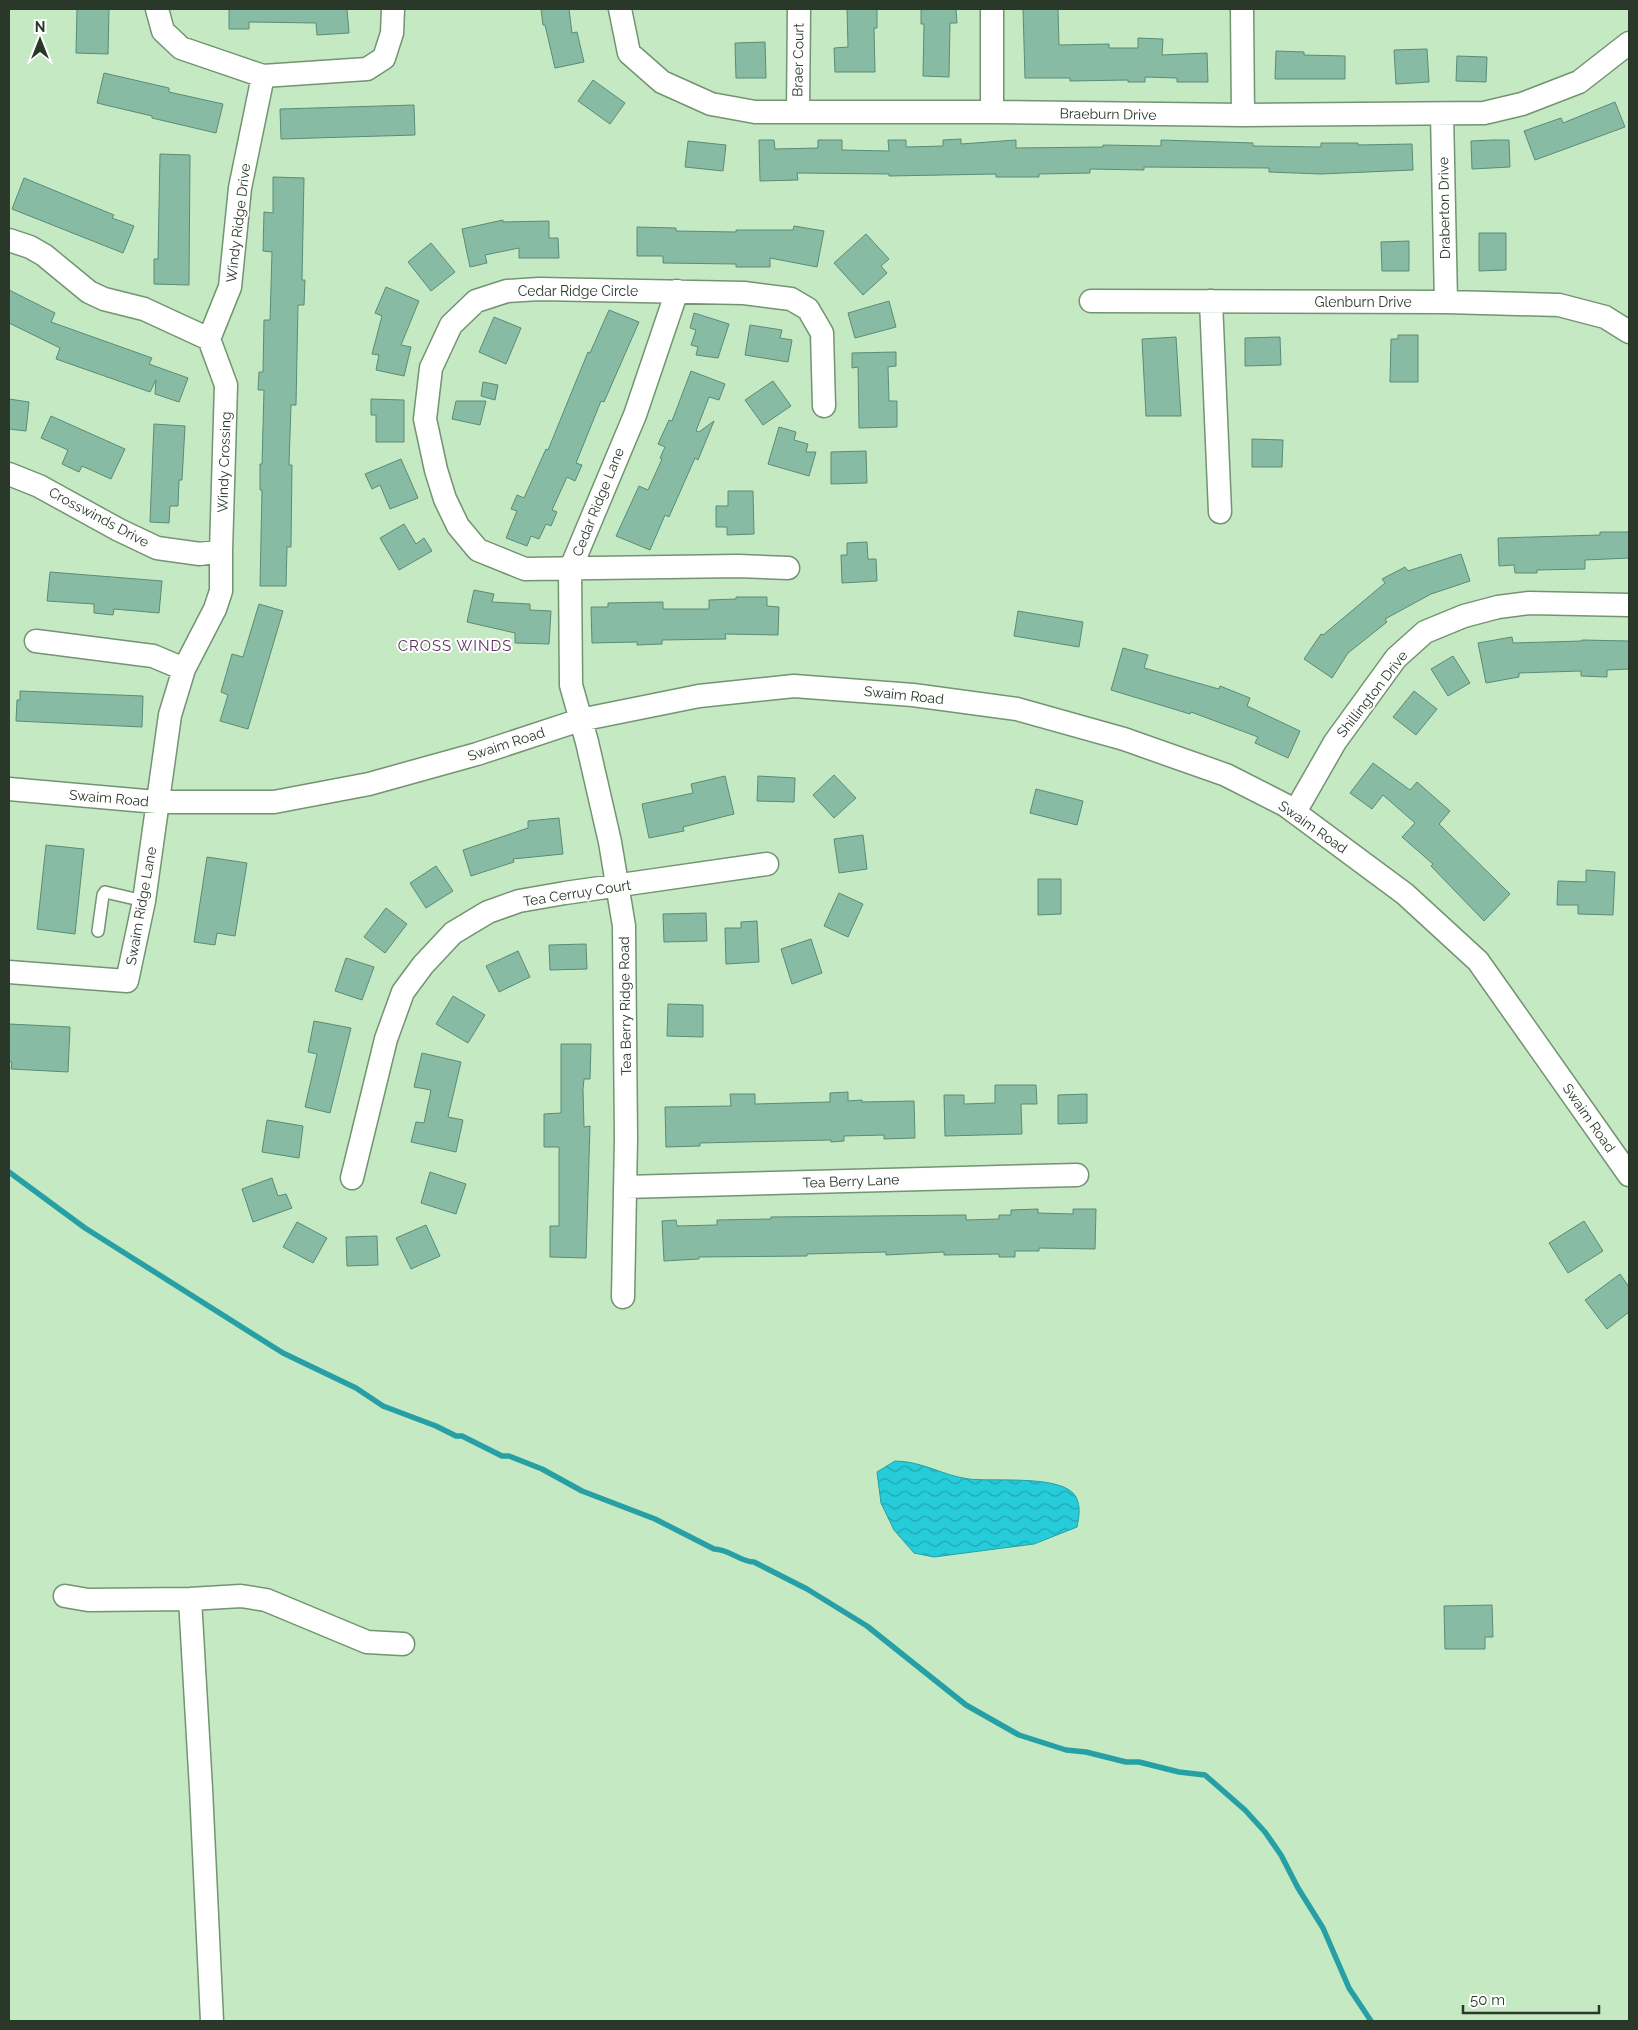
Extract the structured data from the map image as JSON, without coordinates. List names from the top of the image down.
{
  "streets": {
    "street": [
      "Braer Court",
      "Braeburn Drive",
      "Draberton Drive",
      "Windy Ridge Drive",
      "Cedar Ridge Circle",
      "Glenburn Drive",
      "Windy Crossing",
      "Cedar Ridge Lane",
      "Crosswinds Drive",
      "Shillington Drive",
      "Swaim Road",
      "Tea Cerruy Court",
      "Swaim Ridge Lane",
      "Tea Berry Ridge Road",
      "Tea Berry Lane"
    ]
  },
  "crossings": [
    ["Braer Court", "Braeburn Drive"],
    ["Braeburn Drive", "Draberton Drive"],
    ["Draberton Drive", "Glenburn Drive"],
    ["Windy Ridge Drive", "Windy Crossing"],
    ["Cedar Ridge Circle", "Cedar Ridge Lane"],
    ["Windy Crossing", "Crosswinds Drive"],
    ["Windy Crossing", "Swaim Road"],
    ["Windy Crossing", "Swaim Ridge Lane"],
    ["Cedar Ridge Lane", "Swaim Road"],
    ["Cedar Ridge Lane", "Tea Berry Ridge Road"],
    ["Shillington Drive", "Swaim Road"],
    ["Swaim Road", "Swaim Ridge Lane"],
    ["Swaim Road", "Tea Berry Ridge Road"],
    ["Tea Cerruy Court", "Tea Berry Ridge Road"],
    ["Tea Berry Ridge Road", "Tea Berry Lane"]
  ],
  "districts": ["CROSS WINDS"],
  "scale_bar": "50 m",
  "north": "top"
}
